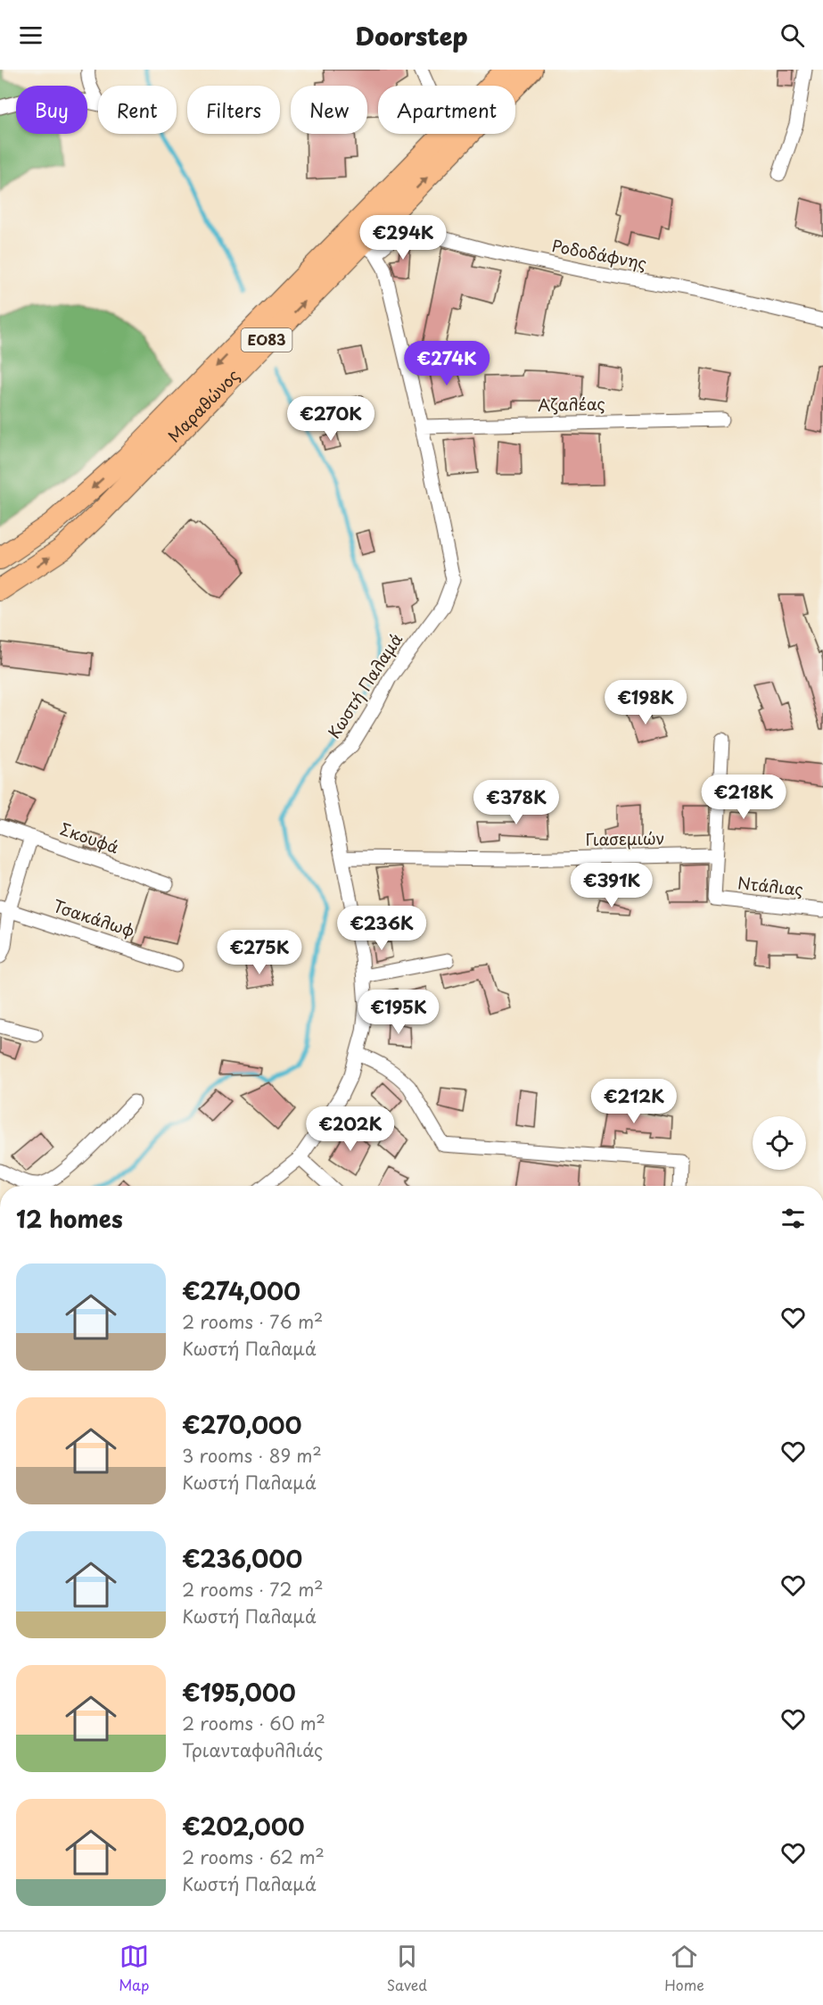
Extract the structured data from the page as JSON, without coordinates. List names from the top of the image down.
{
  "streets": {
    "main road": ["ΕΟ83", "Μαραθώνος"],
    "street": [
      "Ροδοδάφνης",
      "Αζαλέας",
      "Κωστή Παλαμά",
      "Σκουφά",
      "Γιασεμιών",
      "Ντάλιας",
      "Τσακάλωφ"
    ]
  },
  "crossings": [
    ["Ροδοδάφνης", "Μαραθώνος"],
    ["Ροδοδάφνης", "Κωστή Παλαμά"],
    ["Μαραθώνος", "Κωστή Παλαμά"],
    ["Αζαλέας", "Κωστή Παλαμά"],
    ["Κωστή Παλαμά", "Γιασεμιών"],
    ["Γιασεμιών", "Ντάλιας"]
  ],
  "page": {
    "header": "Doorstep",
    "chip": [
      "Buy",
      "Rent",
      "Filters",
      "New",
      "Apartment"
    ],
    "price": [
      "€294K",
      "€274K",
      "€270K",
      "€198K",
      "€218K",
      "€378K",
      "€391K",
      "€236K",
      "€275K",
      "€195K",
      "€212K",
      "€202K"
    ],
    "heading": "12 homes",
    "list": [
      {
        "name": "€274,000",
        "note": "2 rooms · 76 m² · Κωστή Παλαμά"
      },
      {
        "name": "€270,000",
        "note": "3 rooms · 89 m² · Κωστή Παλαμά"
      },
      {
        "name": "€236,000",
        "note": "2 rooms · 72 m² · Κωστή Παλαμά"
      },
      {
        "name": "€195,000",
        "note": "2 rooms · 60 m² · Τριανταφυλλιάς"
      },
      {
        "name": "€202,000",
        "note": "2 rooms · 62 m² · Κωστή Παλαμά"
      }
    ],
    "tabs": ["Map", "Saved", "Home"]
  }
}
